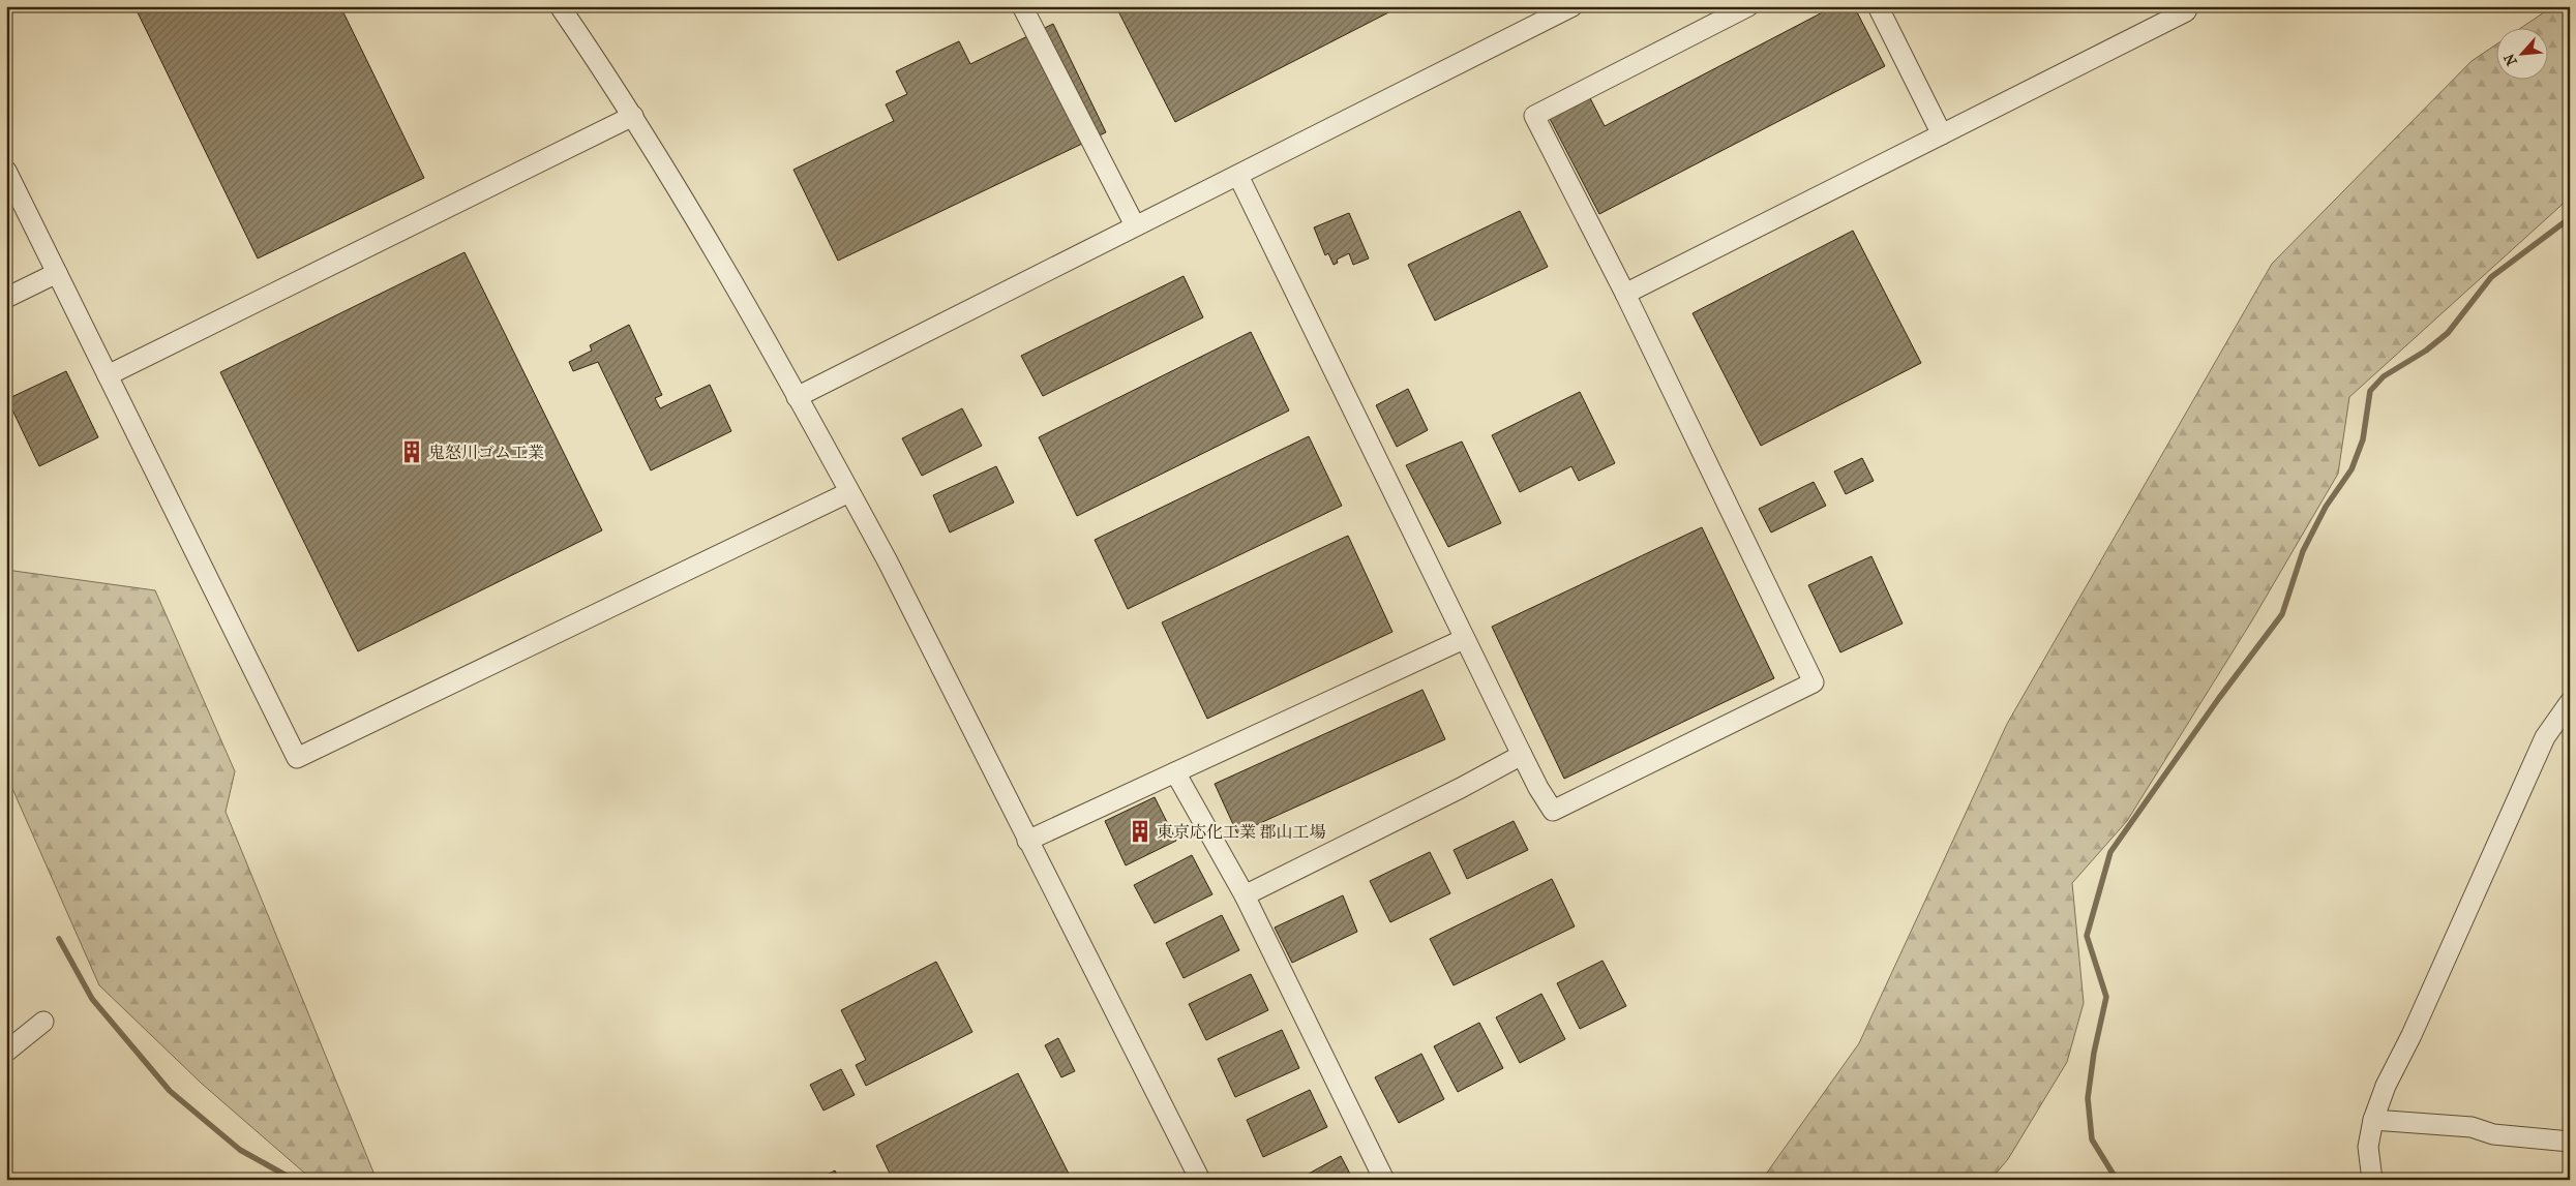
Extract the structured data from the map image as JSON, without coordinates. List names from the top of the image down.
{
  "places": {
    "building": ["鬼怒川ゴム工業", "東京応化工業 郡山工場"]
  },
  "north": "bottom left"
}
